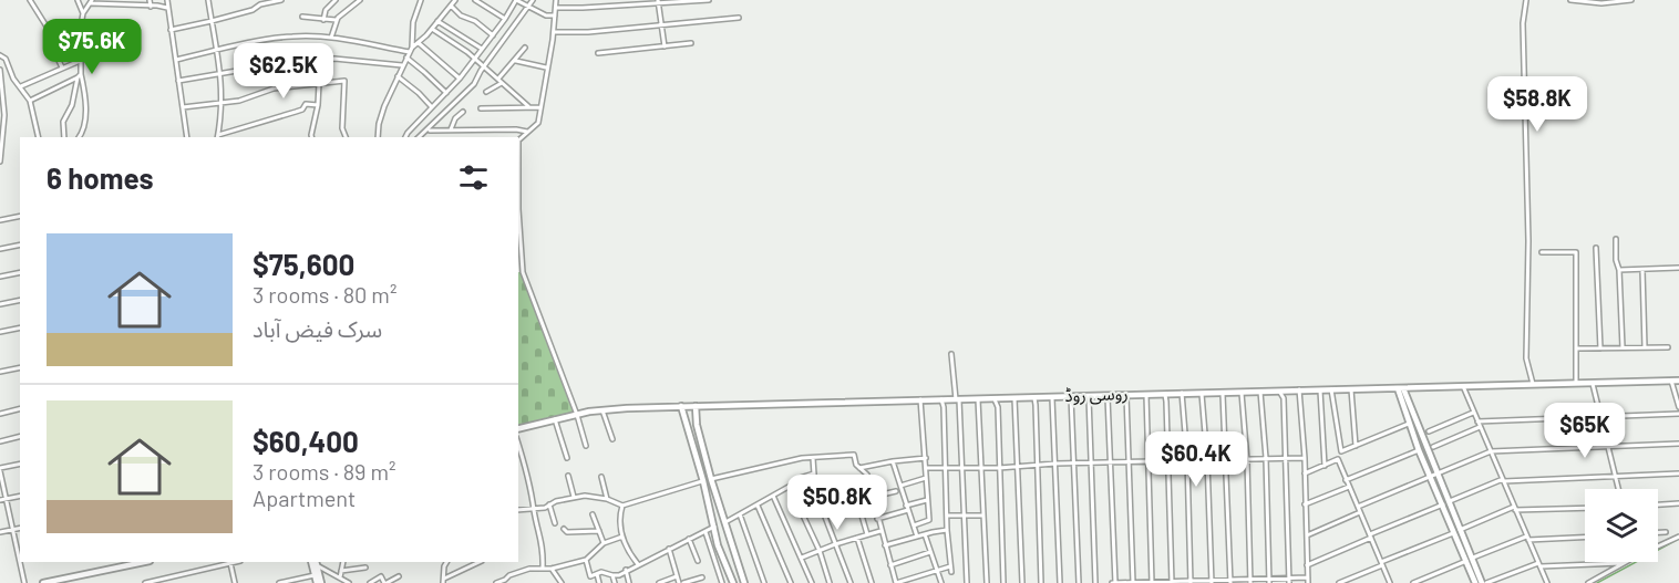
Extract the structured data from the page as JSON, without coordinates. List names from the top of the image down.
{
  "streets": {
    "main road": ["روسی روڈ"]
  },
  "page": {
    "price": [
      "$75.6K",
      "$62.5K",
      "$58.8K",
      "$65K",
      "$60.4K",
      "$50.8K"
    ],
    "heading": "6 homes",
    "list": [
      {
        "name": "$75,600",
        "note": "3 rooms · 80 m² · سرک فيض آباد"
      },
      {
        "name": "$60,400",
        "note": "3 rooms · 89 m² · Apartment"
      }
    ]
  }
}
